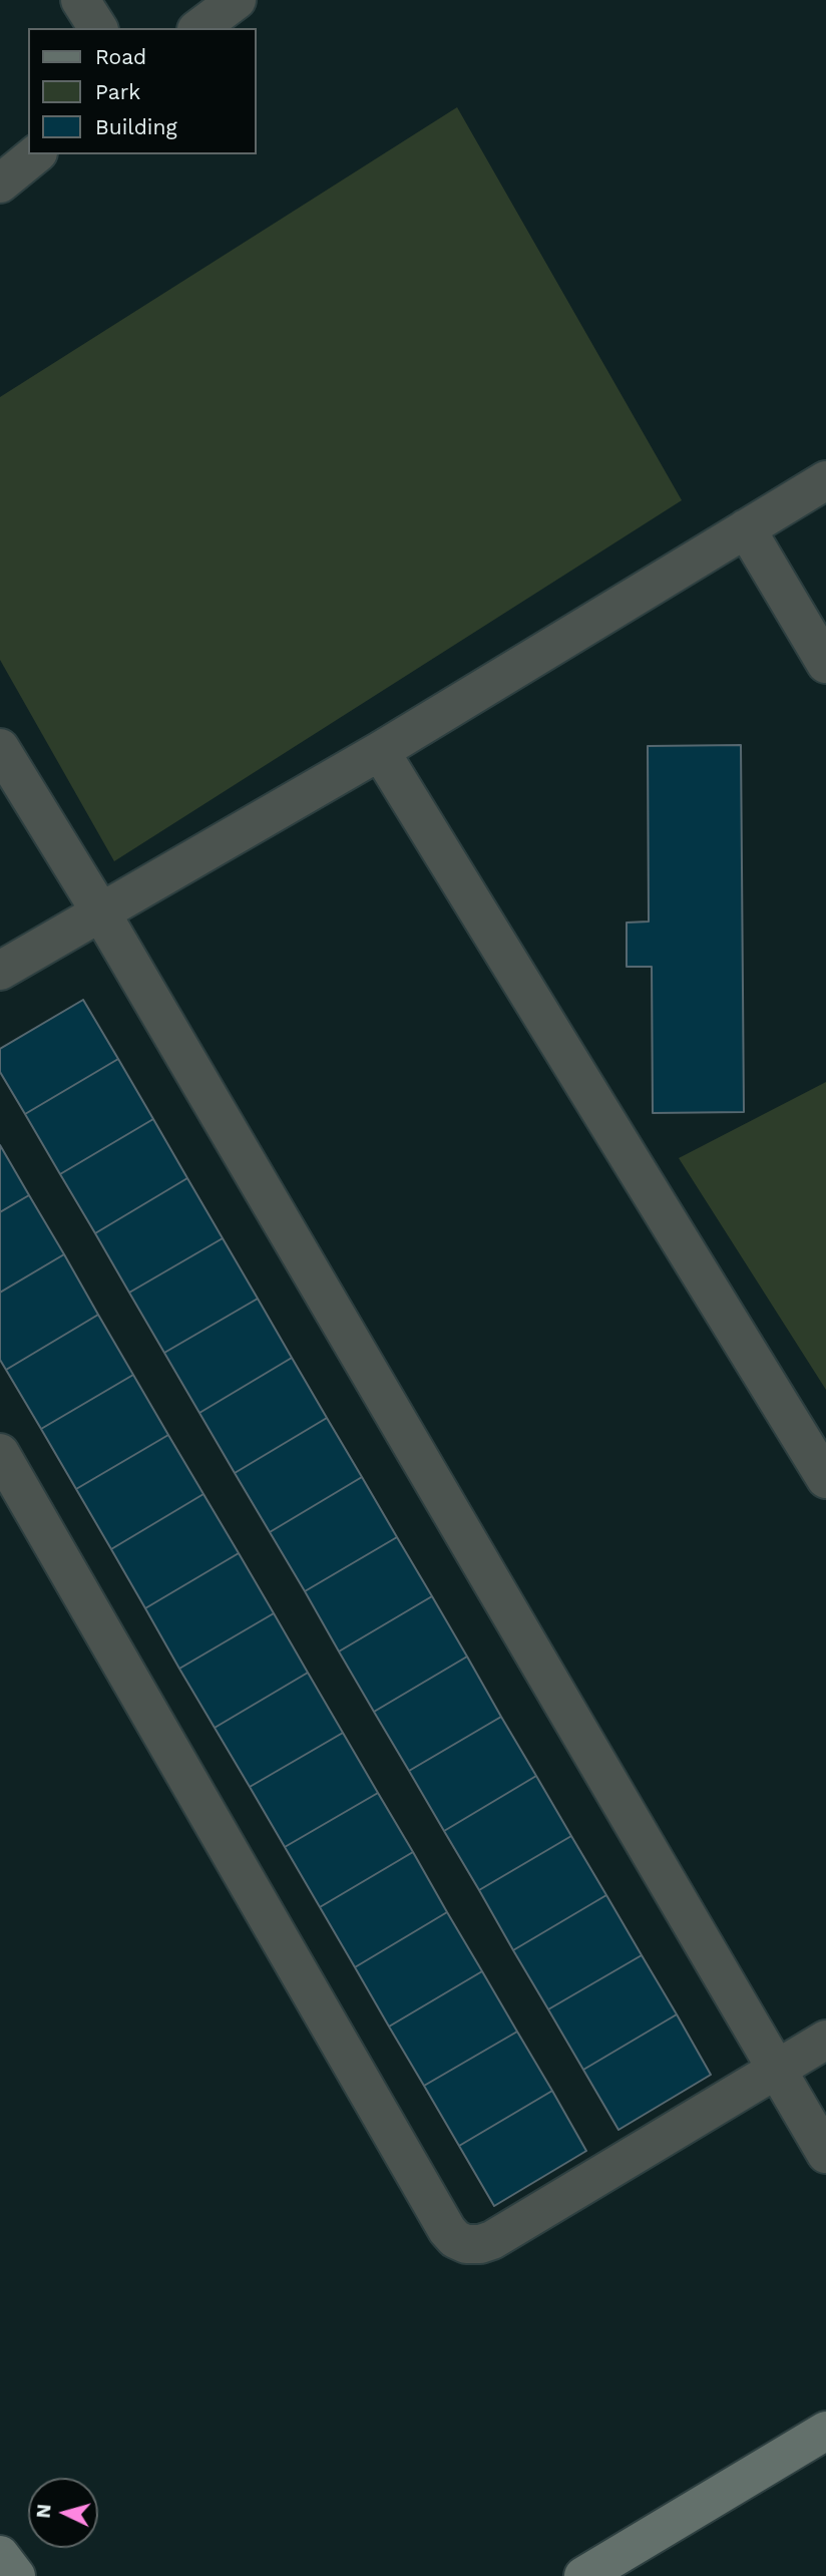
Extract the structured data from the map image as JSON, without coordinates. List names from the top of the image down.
{
  "legend": ["Road", "Park", "Building"],
  "north": "left"
}
